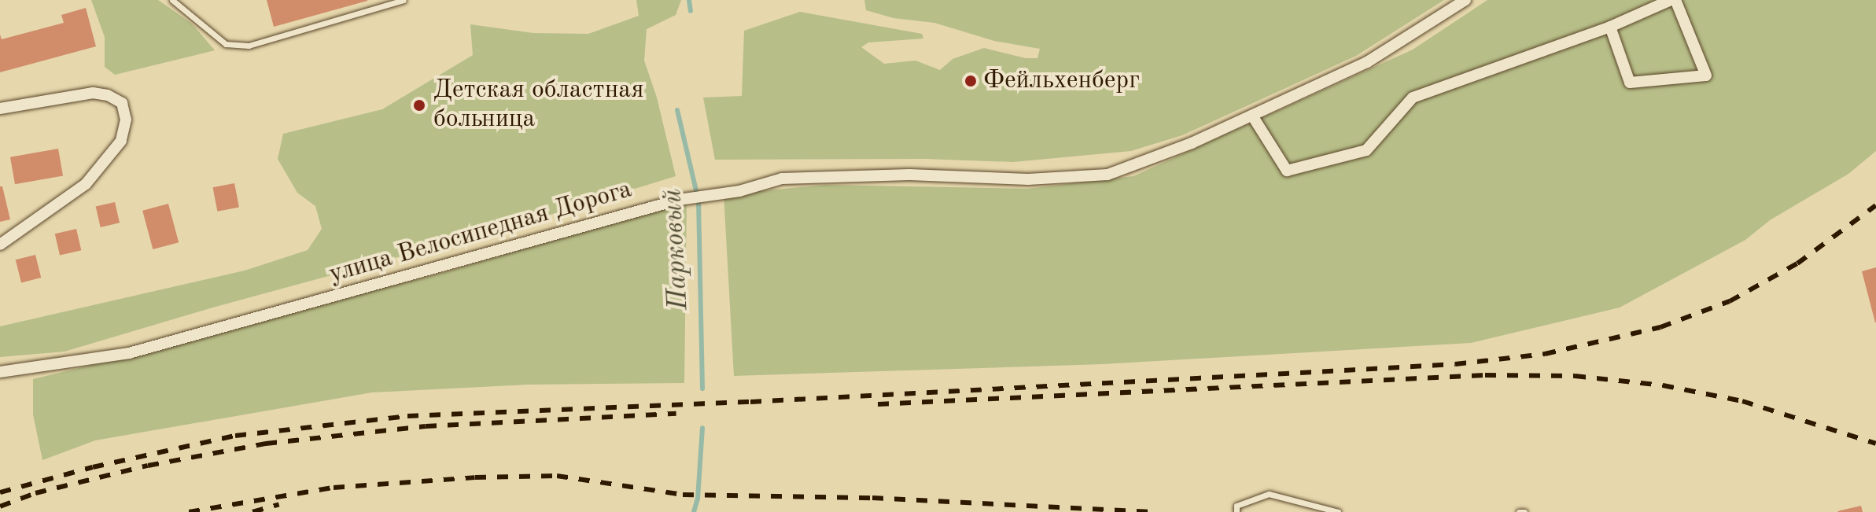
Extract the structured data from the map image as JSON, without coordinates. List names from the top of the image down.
{
  "streets": {
    "street": ["улица Велосипедная Дорога"]
  },
  "water": ["Парковый"],
  "places": ["Фейльхенберг", "Детская областная больница"]
}
